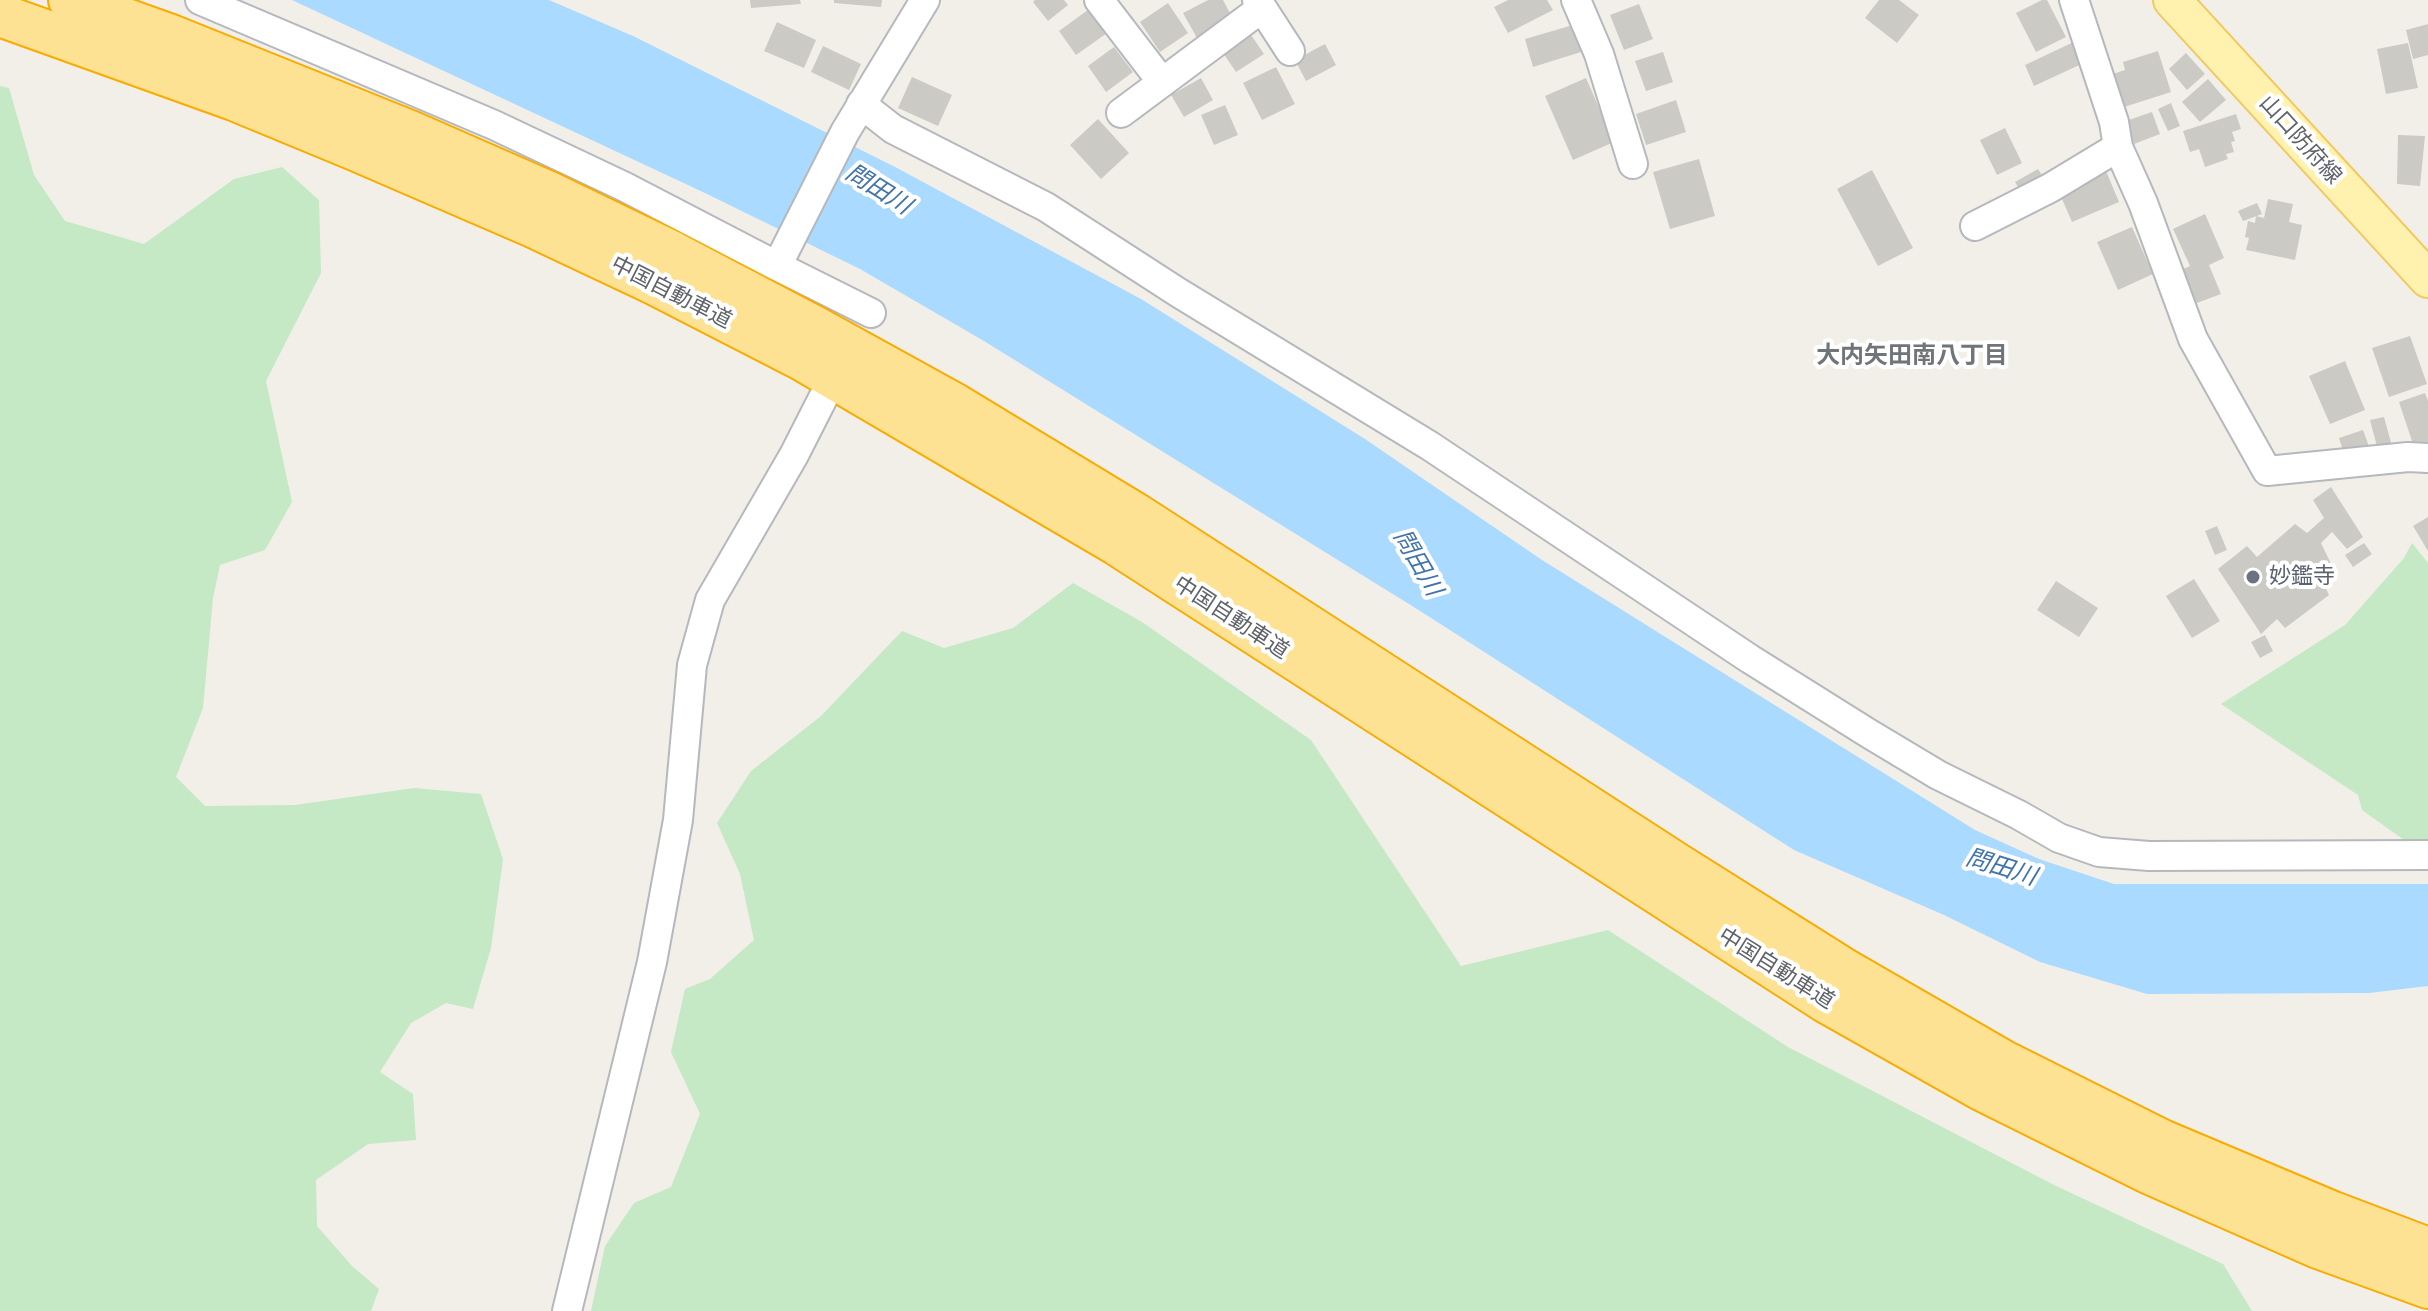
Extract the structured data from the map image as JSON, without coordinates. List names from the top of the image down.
{
  "streets": {
    "highway": ["中国自動車道"],
    "main road": ["山口防府線"]
  },
  "districts": ["大内矢田南八丁目"],
  "water": ["問田川"],
  "places": ["妙鑑寺"]
}
